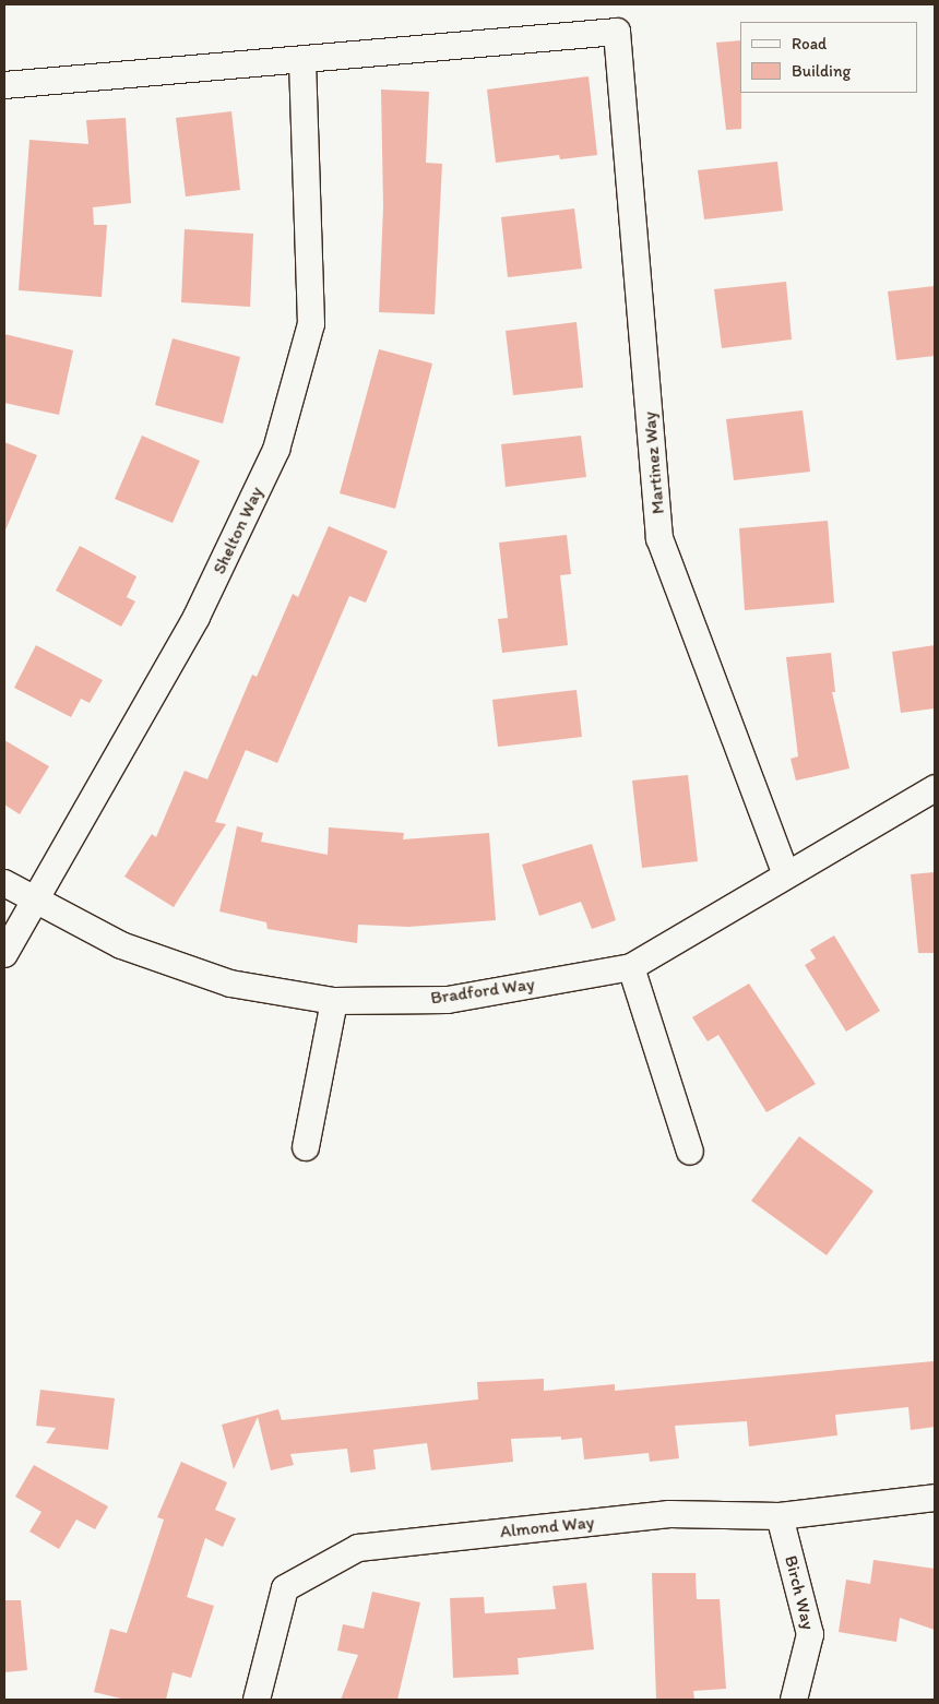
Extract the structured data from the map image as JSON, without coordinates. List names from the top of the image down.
{
  "streets": {
    "street": [
      "Martinez Way",
      "Shelton Way",
      "Bradford Way",
      "Almond Way",
      "Birch Way"
    ]
  },
  "crossings": [
    ["Martinez Way", "Shelton Way"],
    ["Martinez Way", "Bradford Way"],
    ["Shelton Way", "Bradford Way"],
    ["Almond Way", "Birch Way"]
  ],
  "legend": ["Road", "Building"]
}
